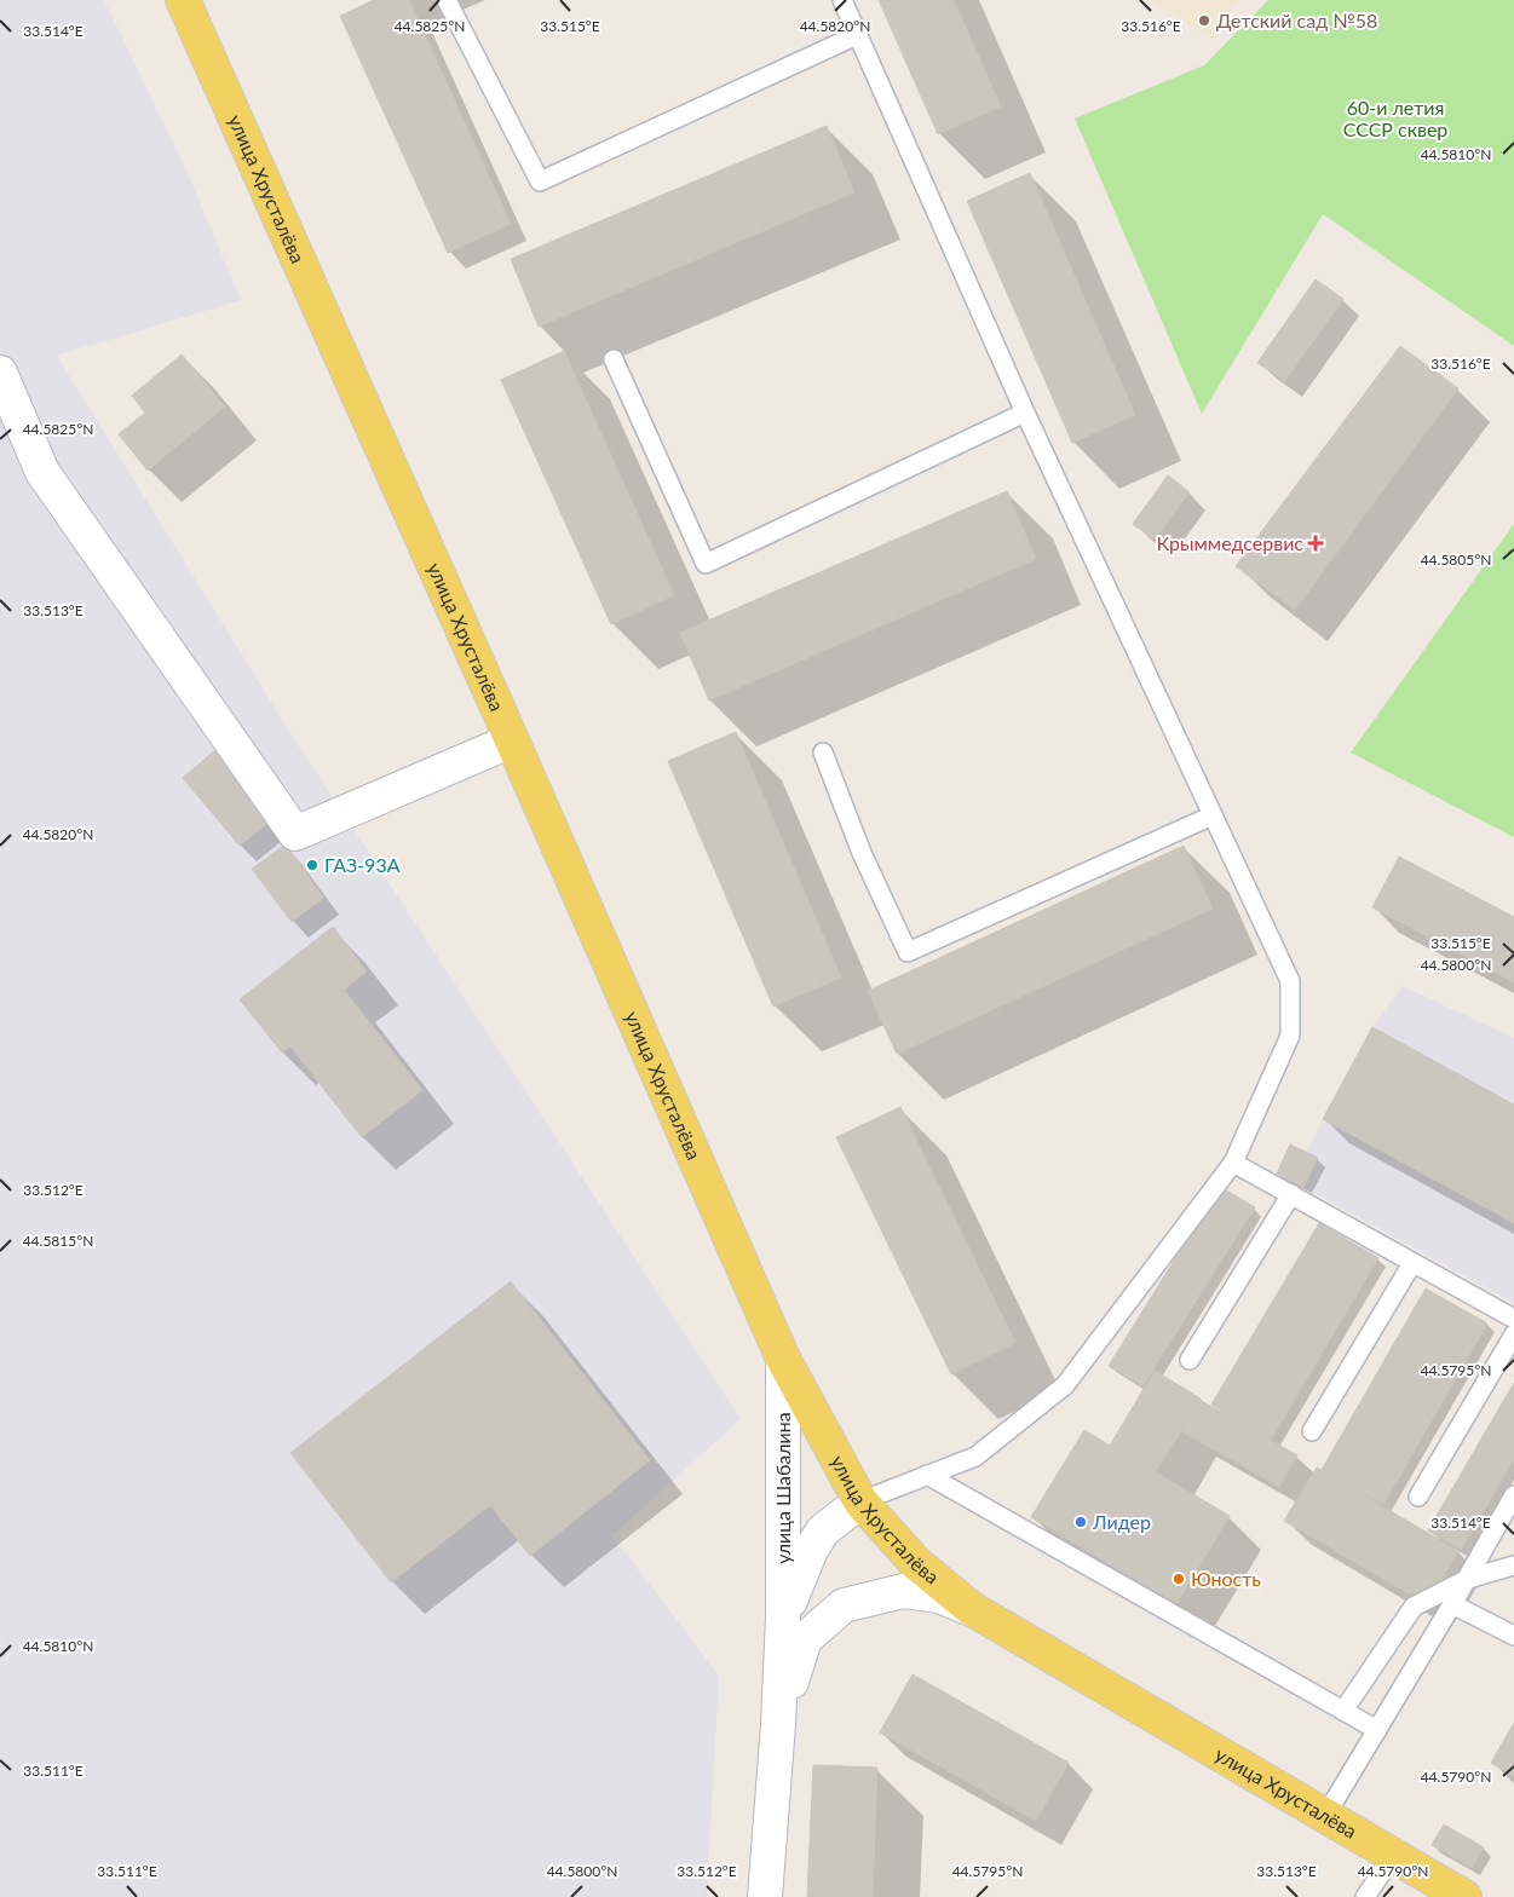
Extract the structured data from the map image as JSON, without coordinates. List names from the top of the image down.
{
  "streets": {
    "main road": ["улица Хрусталёва", "улица Шабалина"]
  },
  "crossings": [
    ["улица Хрусталёва", "улица Шабалина"]
  ],
  "parks": ["60-и летия СССР сквер"],
  "places": {
    "other": [
      "Детский сад №58",
      "ГАЗ-93А",
      "Лидер",
      "Юность"
    ],
    "health": ["Крыммедсервис"]
  },
  "coordinates": [
    "44.5825°N",
    "33.515°E",
    "44.5820°N",
    "33.516°E",
    "33.514°E",
    "44.5810°N",
    "44.5805°N",
    "33.513°E",
    "44.5800°N",
    "33.512°E",
    "44.5815°N",
    "44.5795°N",
    "33.511°E",
    "44.5790°N"
  ]
}
